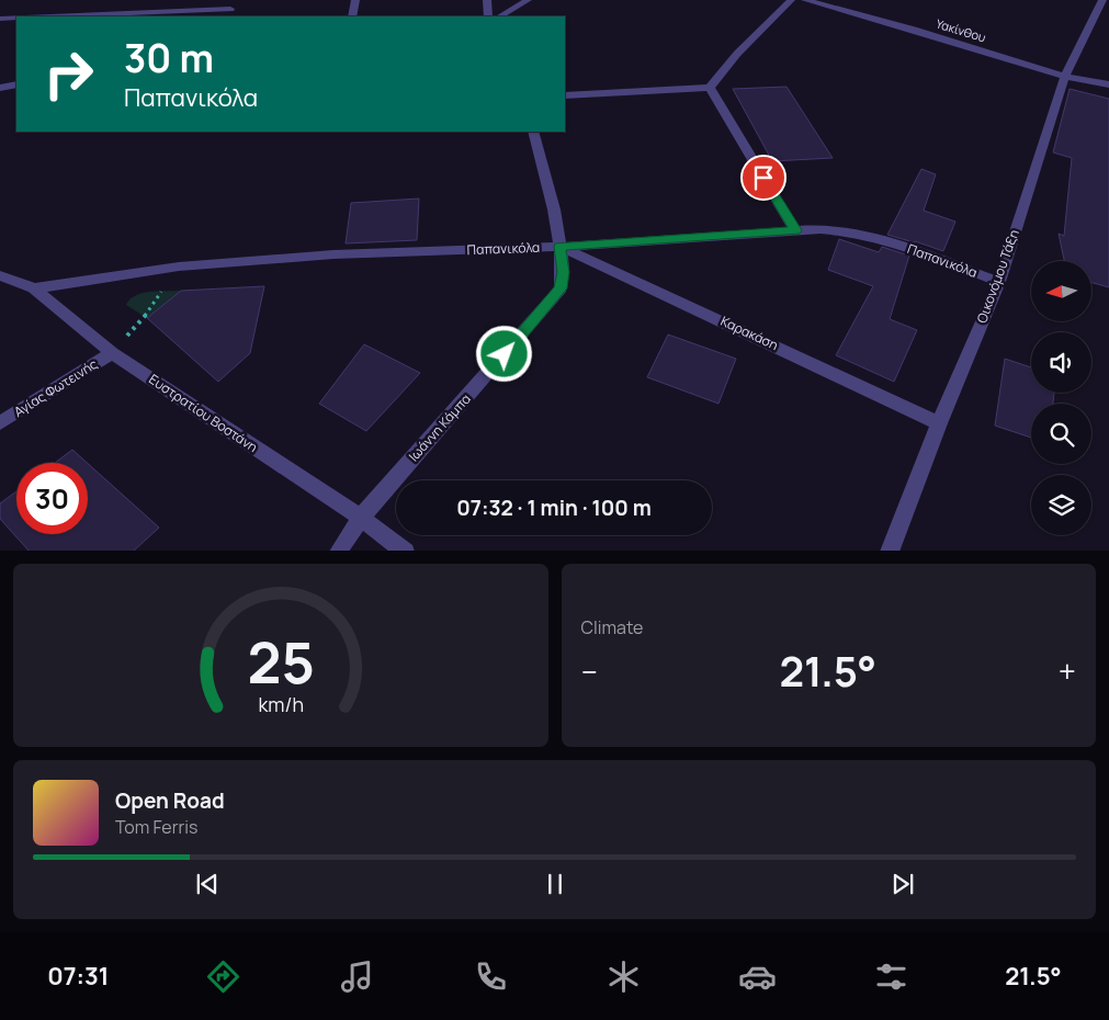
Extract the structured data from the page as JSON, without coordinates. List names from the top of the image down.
{
  "streets": {
    "street": [
      "Υακίνθου",
      "Παπανικόλα",
      "Οικονόμου Τάξη",
      "Καρακάση",
      "Αγίας Φωτεινής",
      "Ευστρατίου Βοστάνη",
      "Ιωάννη Κάμπα"
    ]
  },
  "crossings": [
    ["Υακίνθου", "Οικονόμου Τάξη"],
    ["Παπανικόλα", "Οικονόμου Τάξη"],
    ["Παπανικόλα", "Καρακάση"],
    ["Παπανικόλα", "Ευστρατίου Βοστάνη"],
    ["Παπανικόλα", "Ιωάννη Κάμπα"],
    ["Οικονόμου Τάξη", "Καρακάση"],
    ["Καρακάση", "Ιωάννη Κάμπα"],
    ["Αγίας Φωτεινής", "Ευστρατίου Βοστάνη"],
    ["Ευστρατίου Βοστάνη", "Ιωάννη Κάμπα"]
  ],
  "north": "left",
  "page": {
    "turn": ["30 m", "Παπανικόλα"],
    "limit": "30",
    "trip": "07:32 · 1 min · 100 m",
    "tile": "Climate",
    "heat": ["−", "21.5°", "+"],
    "song": ["Open Road", "Tom Ferris"],
    "tabs": ["07:31", "21.5°"],
    "gauge": ["25", "km/h"]
  }
}
